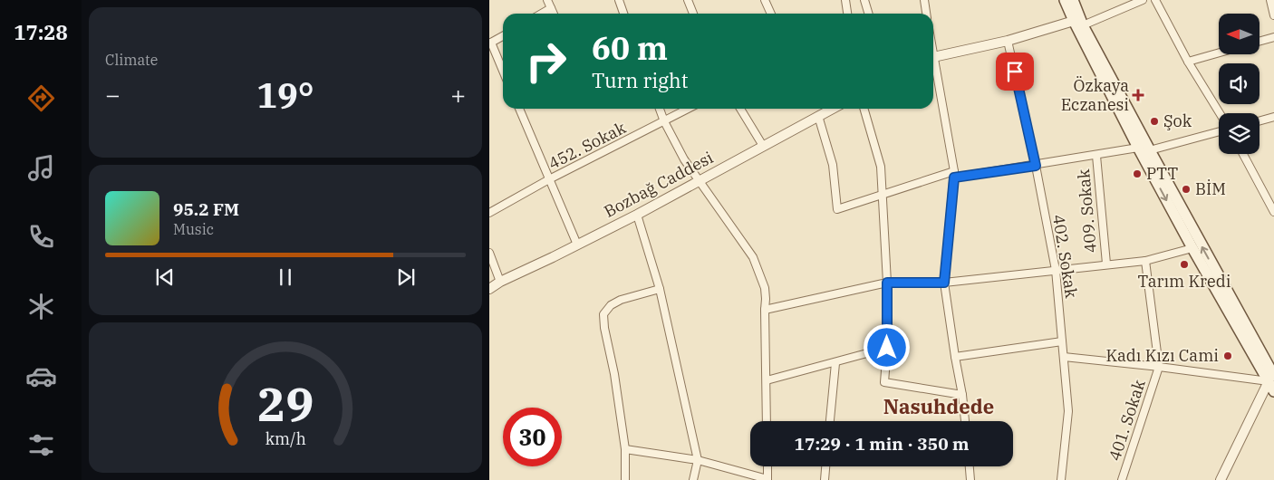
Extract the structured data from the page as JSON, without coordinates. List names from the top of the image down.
{
  "streets": {
    "street": [
      "452. Sokak",
      "Bozbağ Caddesi",
      "409. Sokak",
      "402. Sokak",
      "401. Sokak"
    ]
  },
  "districts": ["Nasuhdede"],
  "places": {
    "health": ["Özkaya Eczanesi"],
    "other": [
      "Şok",
      "PTT",
      "BİM",
      "Tarım Kredi",
      "Kadı Kızı Cami"
    ]
  },
  "north": "left",
  "page": {
    "tabs": "17:28",
    "tile": "Climate",
    "turn": ["60 m", "Turn right"],
    "heat": ["−", "19°", "+"],
    "song": ["95.2 FM", "Music"],
    "limit": "30",
    "trip": "17:29 · 1 min · 350 m",
    "gauge": ["29", "km/h"]
  }
}
